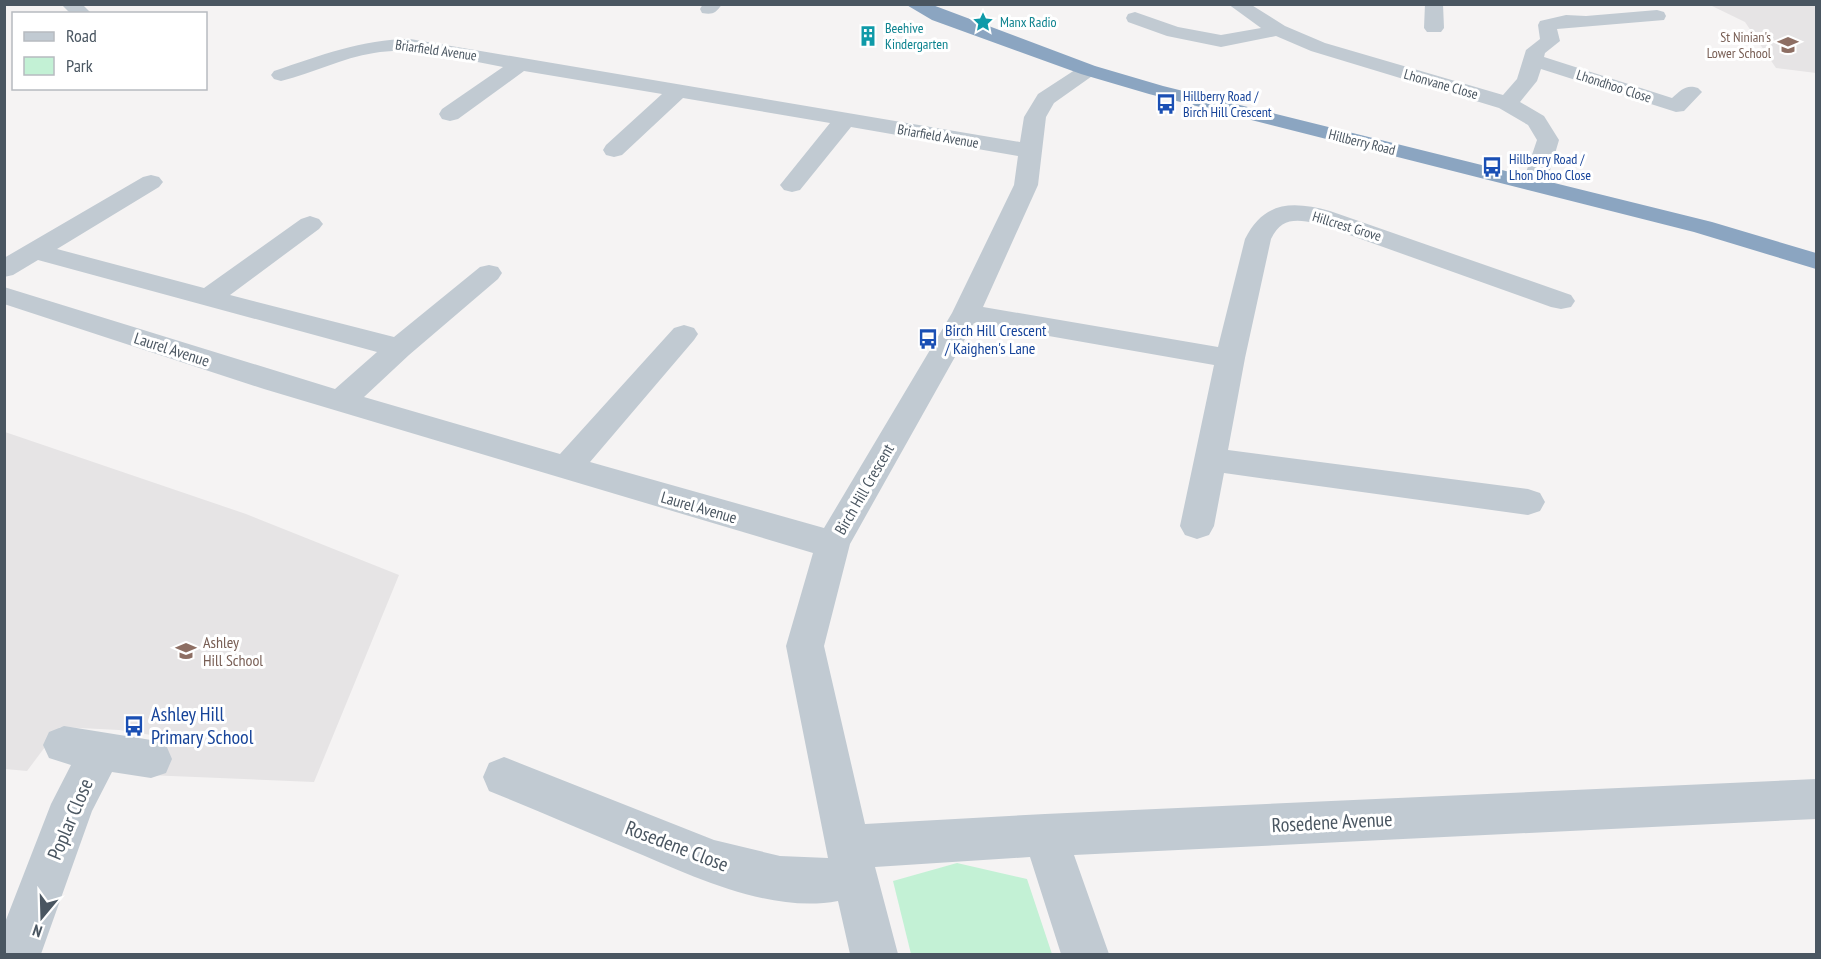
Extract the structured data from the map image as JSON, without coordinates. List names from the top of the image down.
{
  "streets": {
    "highway": ["Hillberry Road"],
    "street": [
      "Briarfield Avenue",
      "Lhonvane Close",
      "Lhondhoo Close",
      "Hillcrest Grove",
      "Laurel Avenue",
      "Birch Hill Crescent",
      "Poplar Close",
      "Rosedene Avenue",
      "Rosedene Close"
    ]
  },
  "crossings": [
    ["Briarfield Avenue", "Birch Hill Crescent"],
    ["Lhonvane Close", "Hillberry Road"],
    ["Hillberry Road", "Birch Hill Crescent"],
    ["Laurel Avenue", "Birch Hill Crescent"],
    ["Birch Hill Crescent", "Rosedene Avenue"],
    ["Birch Hill Crescent", "Rosedene Close"],
    ["Rosedene Avenue", "Rosedene Close"]
  ],
  "places": {
    "place": ["Manx Radio"],
    "building": ["Beehive Kindergarten"],
    "school or university": ["St Ninian's Lower School", "Ashley Hill School"],
    "bus stop": [
      "Hillberry Road / Birch Hill Crescent",
      "Hillberry Road / Lhon Dhoo Close",
      "Birch Hill Crescent / Kaighen's Lane",
      "Ashley Hill Primary School"
    ]
  },
  "legend": ["Road", "Park"],
  "north": "bottom"
}
